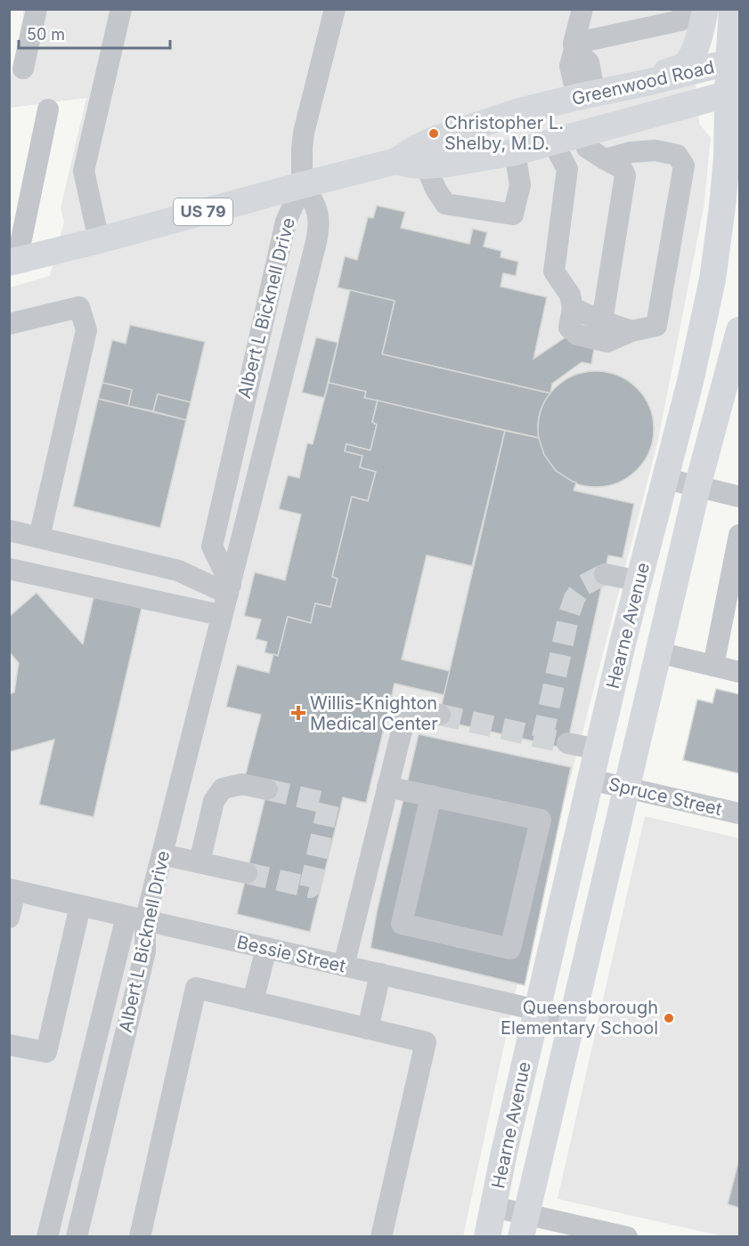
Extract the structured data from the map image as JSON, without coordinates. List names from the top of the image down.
{
  "streets": {
    "main road": ["Greenwood Road", "US 79", "Hearne Avenue"],
    "street": ["Albert L Bicknell Drive", "Spruce Street", "Bessie Street"]
  },
  "crossings": [
    ["Greenwood Road", "Albert L Bicknell Drive"],
    ["Greenwood Road", "Hearne Avenue"],
    ["Albert L Bicknell Drive", "Bessie Street"],
    ["Hearne Avenue", "Spruce Street"],
    ["Hearne Avenue", "Bessie Street"]
  ],
  "places": {
    "other": ["Christopher L. Shelby, M.D.", "Queensborough Elementary School"],
    "health": ["Willis-Knighton Medical Center"]
  },
  "scale_bar": "50 m"
}
